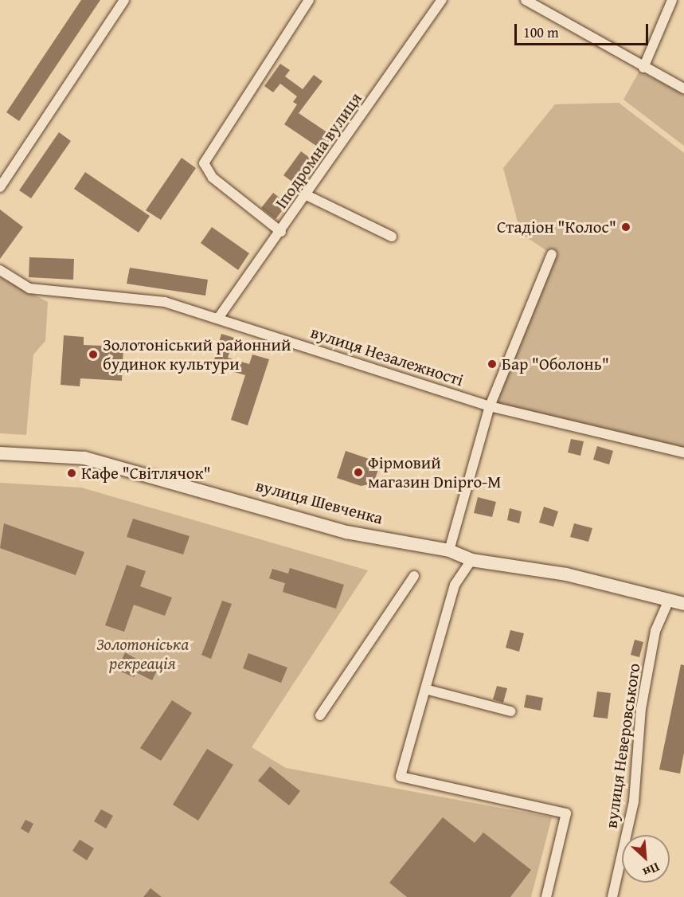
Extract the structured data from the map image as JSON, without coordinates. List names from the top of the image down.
{
  "streets": {
    "main road": ["вулиця Шевченка"],
    "street": ["Іподромна вулиця", "вулиця Незалежності", "вулиця Неверовського"]
  },
  "crossings": [
    ["Іподромна вулиця", "вулиця Незалежності"],
    ["вулиця Шевченка", "вулиця Неверовського"]
  ],
  "parks": ["Золотоніська рекреація"],
  "places": [
    "Стадіон \"Колос\"",
    "Золотоніський районний будинок культури",
    "Бар \"Оболонь\"",
    "Фірмовий магазин Dnipro-M",
    "Кафе \"Світлячок\""
  ],
  "scale_bar": "100 m",
  "north": "bottom right"
}
